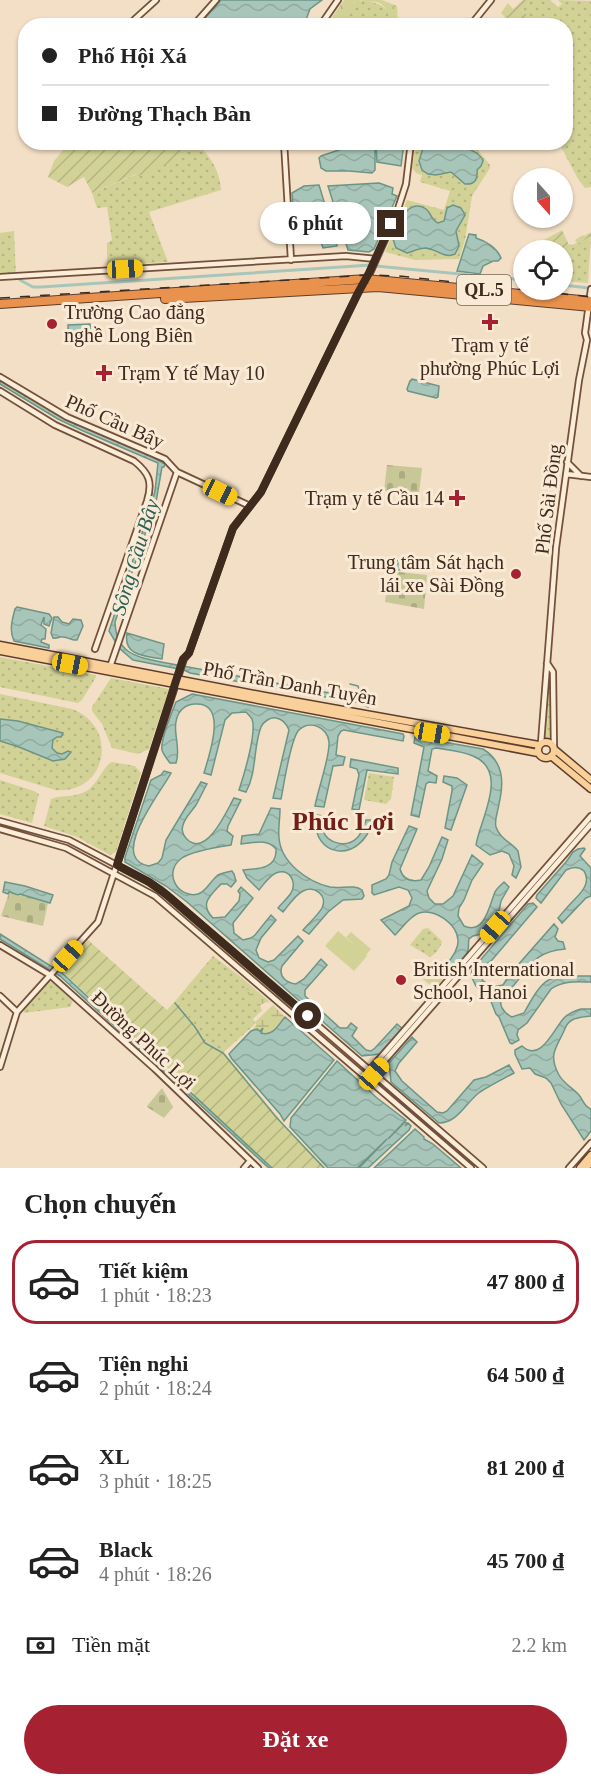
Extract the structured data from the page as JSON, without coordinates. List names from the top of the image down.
{
  "streets": {
    "highway": ["QL.5"],
    "main road": ["Phố Trần Danh Tuyên"],
    "street": ["Phố Cầu Bây", "Phố Sài Đồng", "Đường Phúc Lợi"]
  },
  "crossings": [
    ["QL.5", "Phố Sài Đồng"],
    ["Phố Sài Đồng", "Phố Trần Danh Tuyên"]
  ],
  "districts": ["Phúc Lợi"],
  "water": ["Sông Cầu Bây"],
  "places": {
    "health": ["Trạm y tế phường Phúc Lợi", "Trạm Y tế May 10", "Trạm y tế Cầu 14"],
    "other": ["Trường Cao đẳng nghề Long Biên", "Trung tâm Sát hạch lái xe Sài Đồng", "British International School, Hanoi"]
  },
  "north": "bottom",
  "page": {
    "banner": ["Phố Hội Xá", "Đường Thạch Bàn"],
    "bubble": "6 phút",
    "heading": "Chọn chuyến",
    "list": [
      {
        "name": "Tiết kiệm",
        "note": "1 phút · 18:23",
        "value": "47 800 ₫"
      },
      {
        "name": "Tiện nghi",
        "note": "2 phút · 18:24",
        "value": "64 500 ₫"
      },
      {
        "name": "XL",
        "note": "3 phút · 18:25",
        "value": "81 200 ₫"
      },
      {
        "name": "Black",
        "note": "4 phút · 18:26",
        "value": "45 700 ₫"
      }
    ],
    "pay": ["Tiền mặt", "2.2 km"],
    "buttons": "Đặt xe"
  }
}
